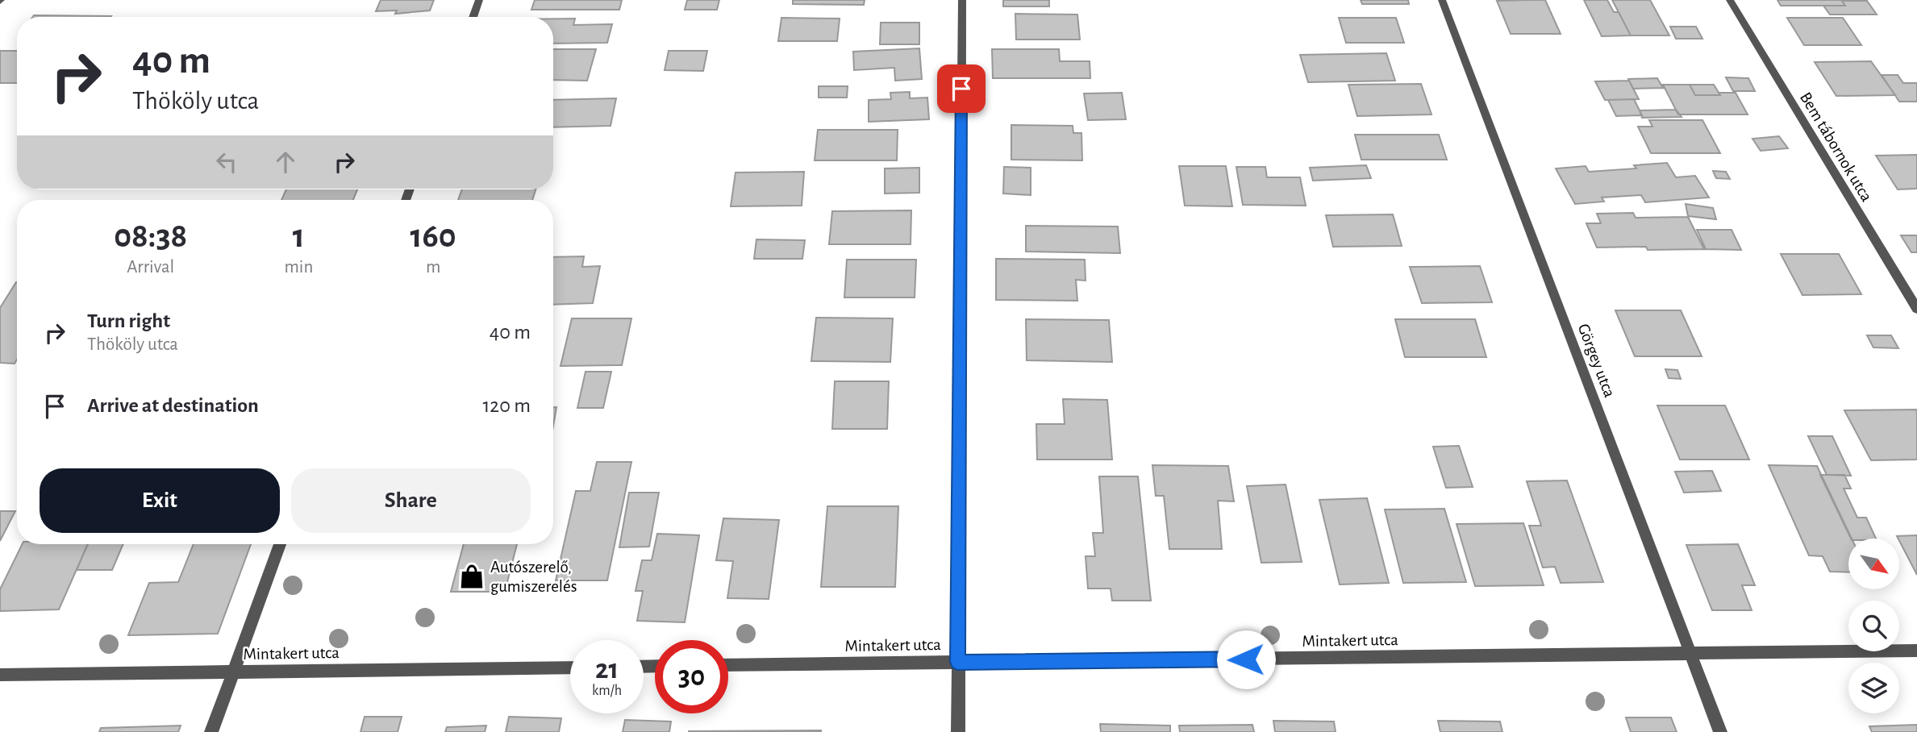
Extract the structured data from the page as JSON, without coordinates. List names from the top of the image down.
{
  "streets": {
    "street": ["Bem tábornok utca", "Görgey utca", "Mintakert utca"]
  },
  "crossings": [
    ["Görgey utca", "Mintakert utca"]
  ],
  "places": {
    "shop": ["Autószerelő, gumiszerelés"]
  },
  "north": "bottom right",
  "page": {
    "turn": ["40 m", "Thököly utca"],
    "eta": [
      "08:38",
      "Arrival",
      "1",
      "min",
      "160",
      "m"
    ],
    "list": [
      {
        "name": "Turn right",
        "note": "Thököly utca",
        "value": "40 m"
      },
      {
        "name": "Arrive at destination",
        "value": "120 m"
      }
    ],
    "buttons": ["Exit", "Share"],
    "speed": "21 km/h",
    "limit": "30"
  }
}
